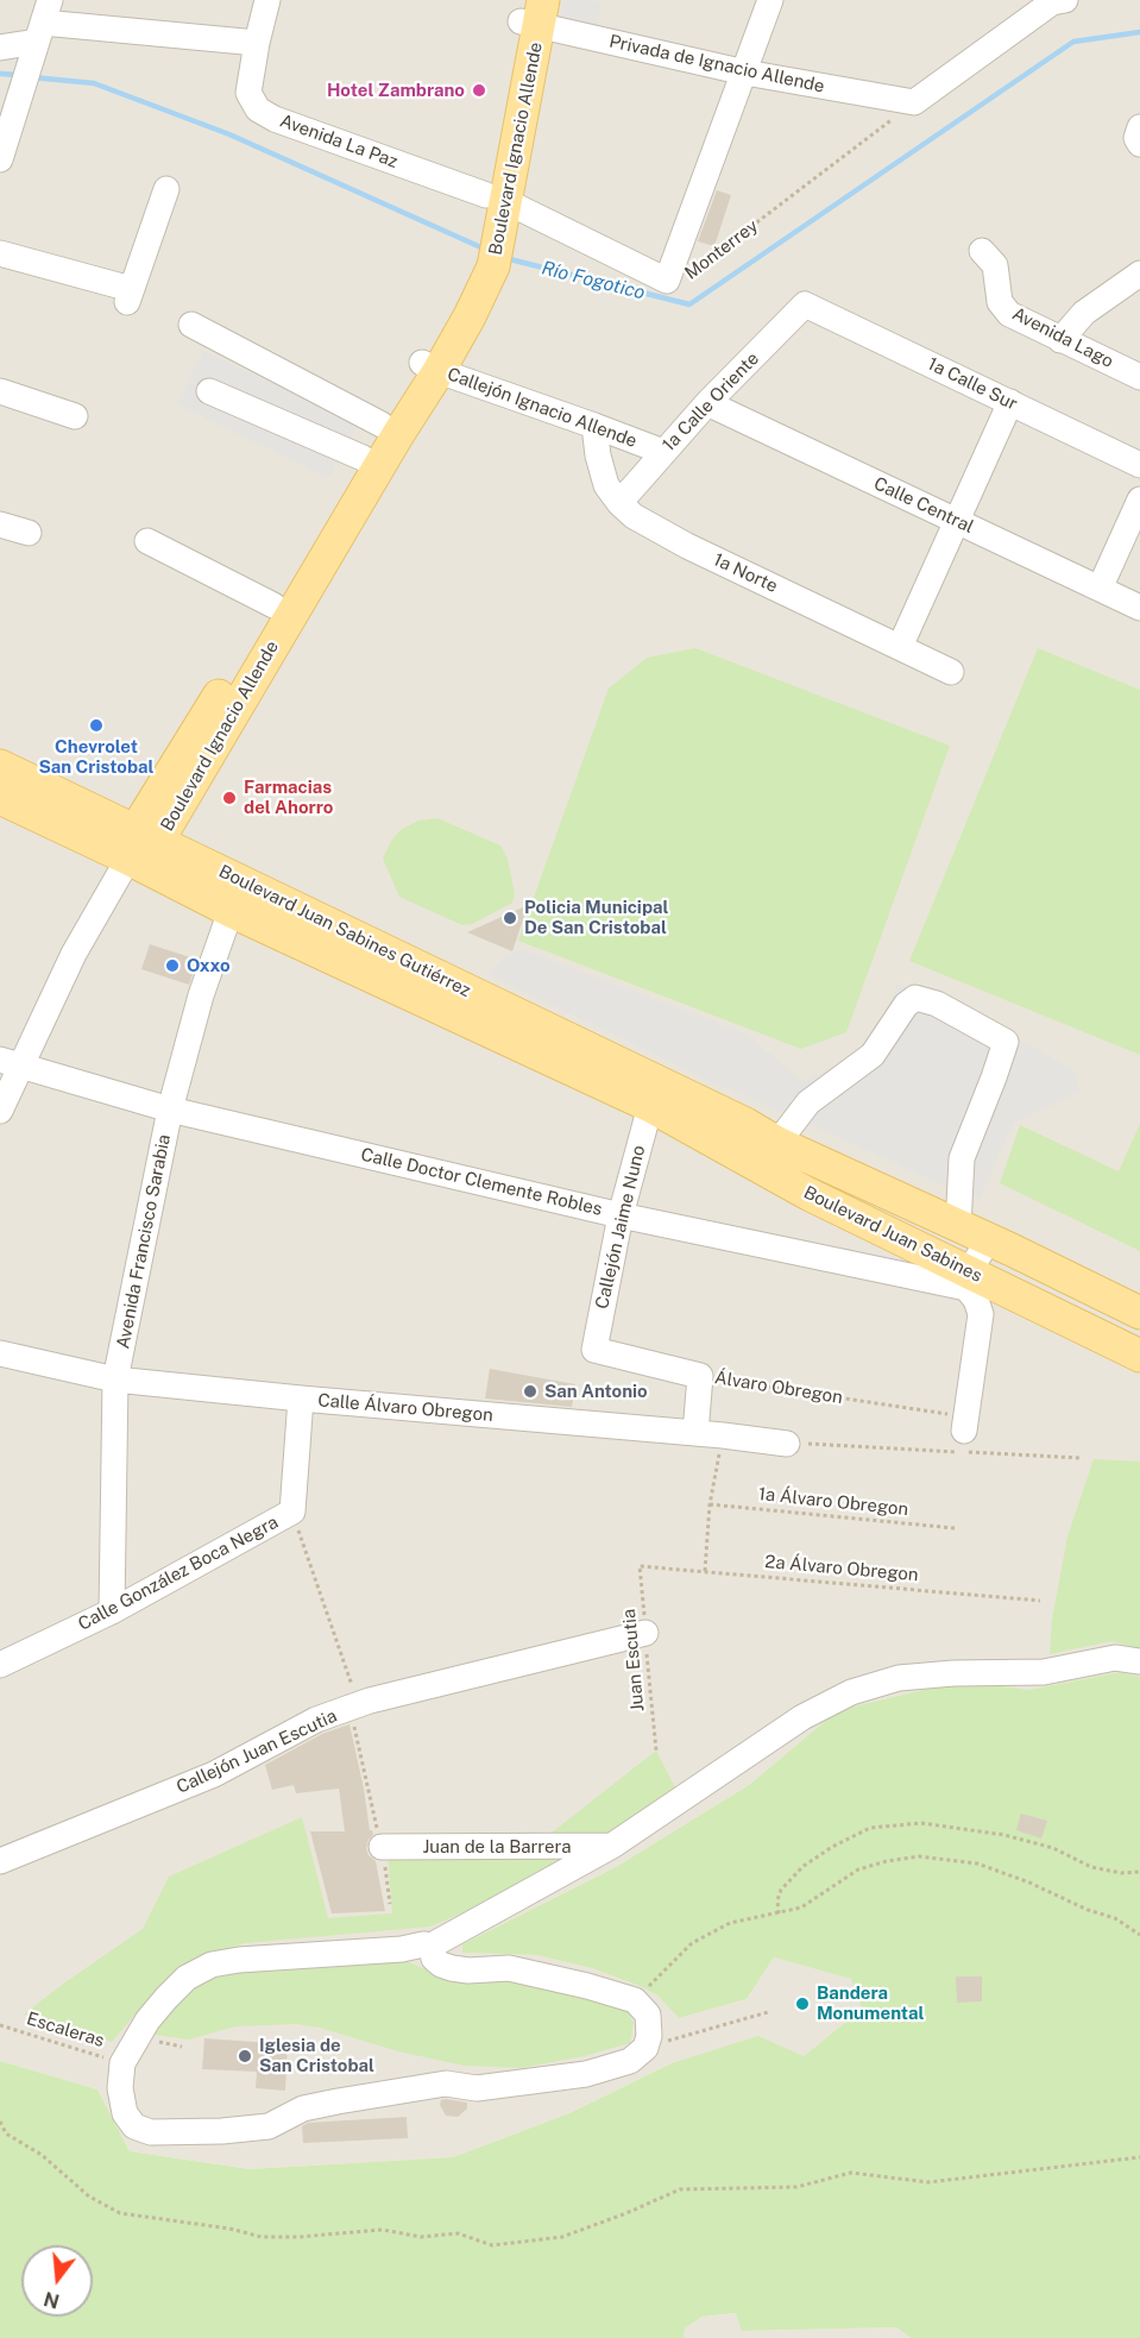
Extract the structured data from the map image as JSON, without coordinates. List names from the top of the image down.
{
  "streets": {
    "main road": ["Boulevard Ignacio Allende", "Boulevard Juan Sabines Gutiérrez", "Boulevard Juan Sabines"],
    "street": [
      "Privada de Ignacio Allende",
      "Avenida La Paz",
      "Monterrey",
      "Avenida Lago",
      "1a Calle Sur",
      "1a Calle Oriente",
      "Callejón Ignacio Allende",
      "Calle Central",
      "1a Norte",
      "Calle Doctor Clemente Robles",
      "Callejón Jaime Nuno",
      "Avenida Francisco Sarabia",
      "Álvaro Obregon",
      "Calle Álvaro Obregon",
      "Calle González Boca Negra",
      "Callejón Juan Escutia",
      "Juan de la Barrera"
    ],
    "path": [
      "1a Álvaro Obregon",
      "2a Álvaro Obregon",
      "Juan Escutia",
      "Escaleras"
    ]
  },
  "crossings": [
    ["Privada de Ignacio Allende", "Boulevard Ignacio Allende"],
    ["Privada de Ignacio Allende", "Monterrey"],
    ["Avenida La Paz", "Boulevard Ignacio Allende"],
    ["Avenida La Paz", "Monterrey"],
    ["Boulevard Ignacio Allende", "Monterrey"],
    ["Boulevard Ignacio Allende", "Callejón Ignacio Allende"],
    ["Boulevard Ignacio Allende", "Boulevard Juan Sabines Gutiérrez"],
    ["1a Calle Sur", "1a Calle Oriente"],
    ["1a Calle Oriente", "Callejón Ignacio Allende"],
    ["1a Calle Oriente", "Calle Central"],
    ["1a Calle Oriente", "1a Norte"],
    ["Callejón Ignacio Allende", "1a Norte"],
    ["Boulevard Juan Sabines Gutiérrez", "Callejón Jaime Nuno"],
    ["Boulevard Juan Sabines Gutiérrez", "Boulevard Juan Sabines"],
    ["Boulevard Juan Sabines Gutiérrez", "Avenida Francisco Sarabia"],
    ["Calle Doctor Clemente Robles", "Callejón Jaime Nuno"],
    ["Calle Doctor Clemente Robles", "Boulevard Juan Sabines"],
    ["Calle Doctor Clemente Robles", "Avenida Francisco Sarabia"],
    ["Callejón Jaime Nuno", "Boulevard Juan Sabines"],
    ["Callejón Jaime Nuno", "Álvaro Obregon"],
    ["Avenida Francisco Sarabia", "Calle Álvaro Obregon"],
    ["Avenida Francisco Sarabia", "Calle González Boca Negra"],
    ["Calle Álvaro Obregon", "Calle González Boca Negra"],
    ["2a Álvaro Obregon", "Juan Escutia"],
    ["Juan Escutia", "Callejón Juan Escutia"]
  ],
  "water": ["Río Fogotico"],
  "places": [
    "Hotel Zambrano",
    "Chevrolet San Cristobal",
    "Farmacias del Ahorro",
    "Policia Municipal De San Cristobal",
    "Oxxo",
    "San Antonio",
    "Bandera Monumental",
    "Iglesia de San Cristobal"
  ],
  "north": "bottom"
}
